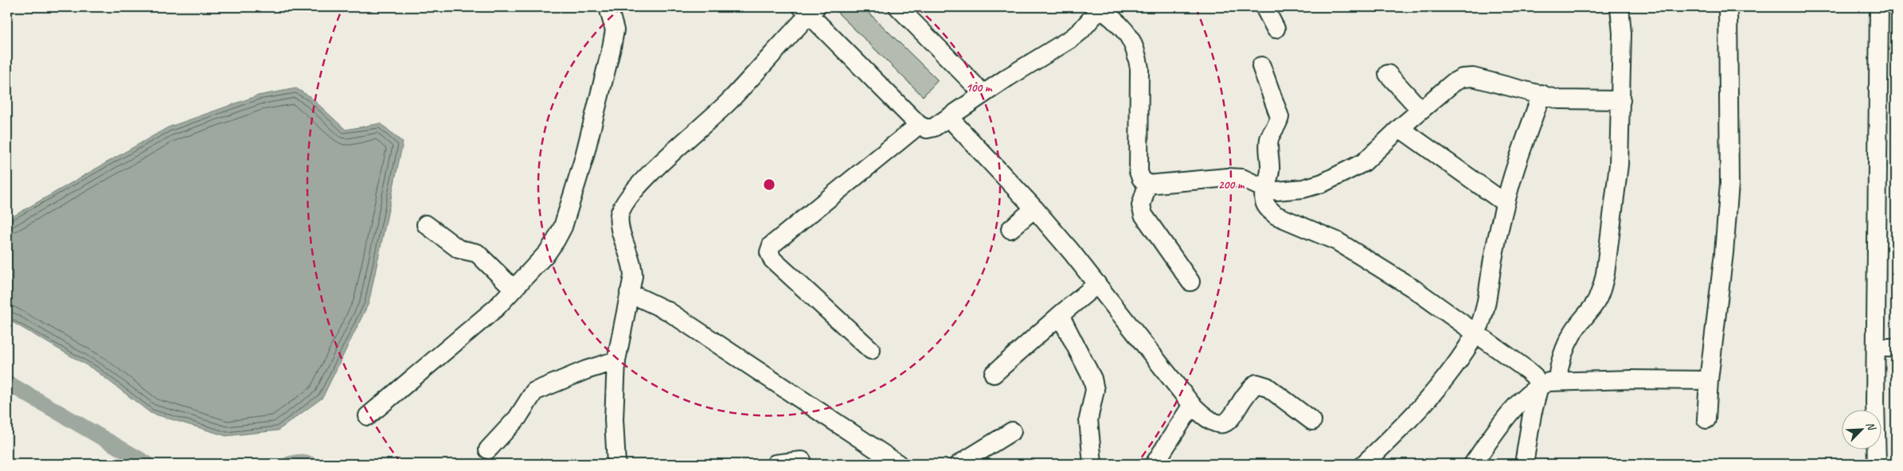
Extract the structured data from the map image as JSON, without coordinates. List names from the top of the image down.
{
  "north": "top right",
  "rings": ["100 m", "200 m"]
}
